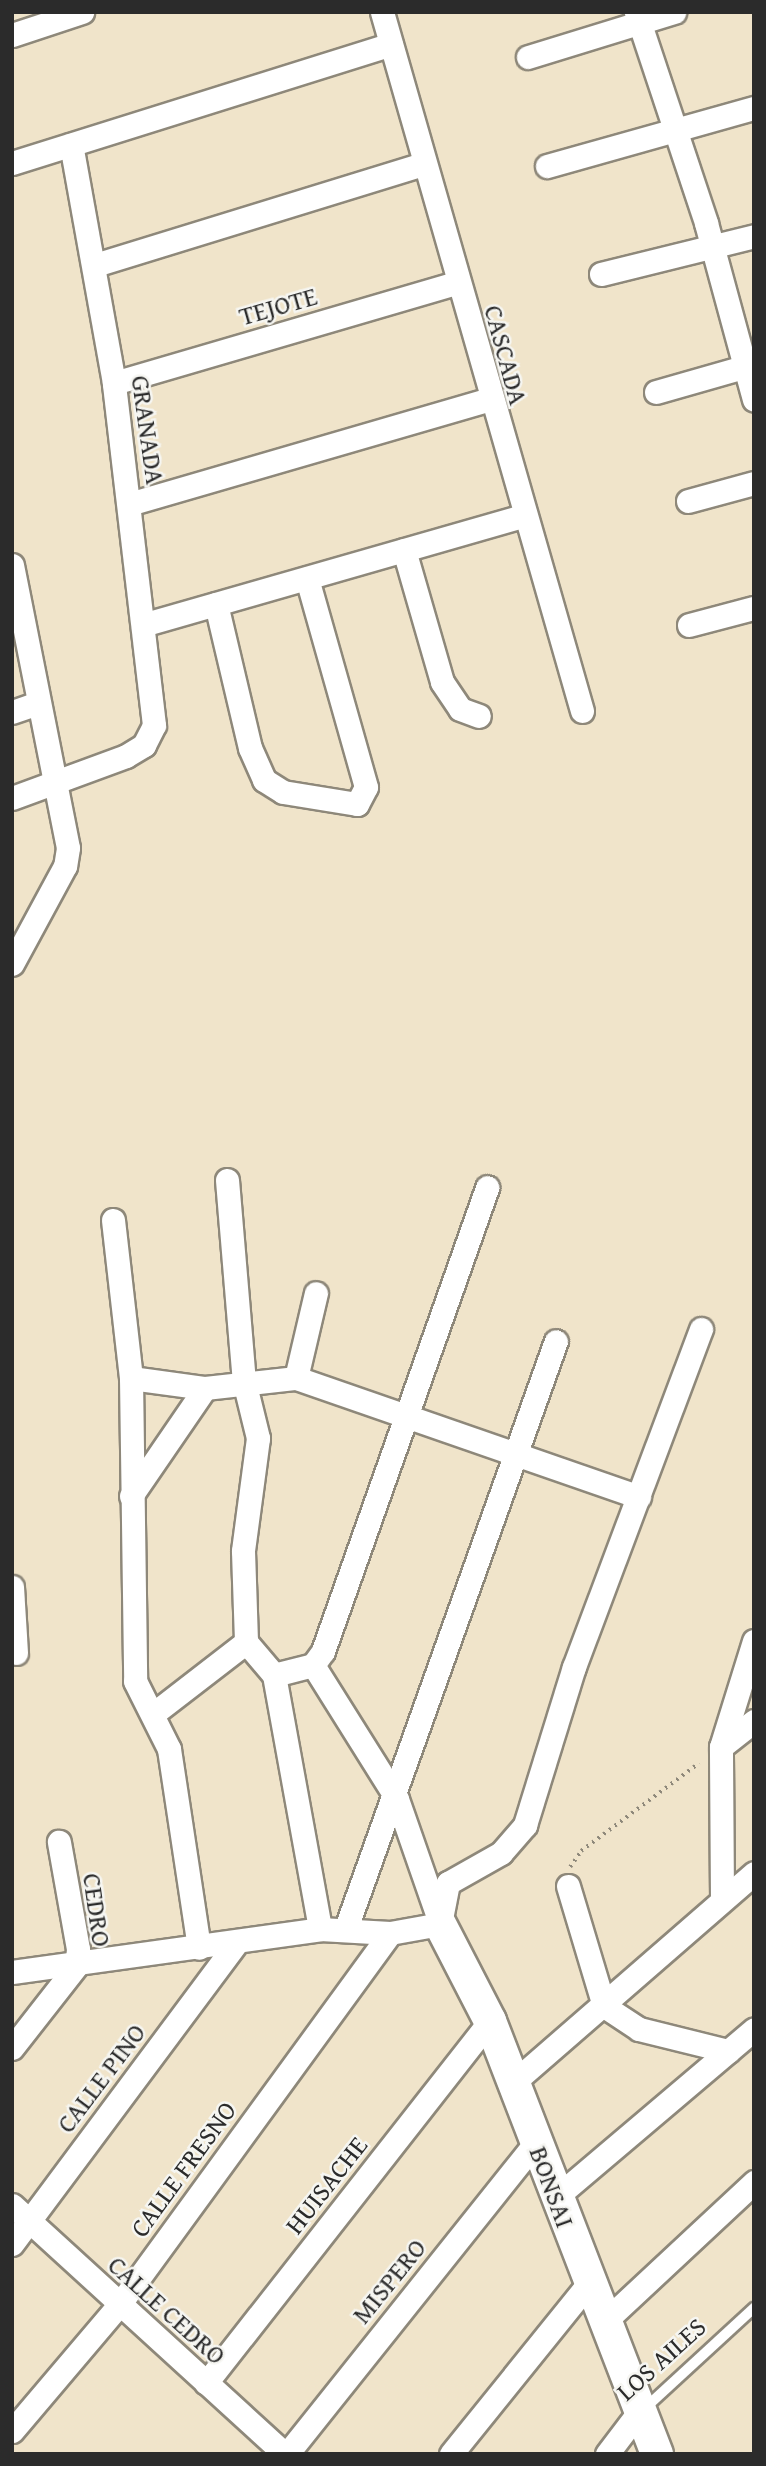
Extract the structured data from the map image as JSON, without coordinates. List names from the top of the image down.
{
  "streets": {
    "street": [
      "TEJOTE",
      "CASCADA",
      "GRANADA",
      "CEDRO",
      "CALLE PINO",
      "CALLE FRESNO",
      "HUISACHE",
      "BONSAI",
      "MISPERO",
      "CALLE CEDRO",
      "LOS AILES"
    ]
  },
  "crossings": [
    ["TEJOTE", "CASCADA"],
    ["TEJOTE", "GRANADA"],
    ["CALLE PINO", "CALLE CEDRO"],
    ["CALLE FRESNO", "CALLE CEDRO"],
    ["HUISACHE", "BONSAI"],
    ["HUISACHE", "CALLE CEDRO"],
    ["BONSAI", "MISPERO"],
    ["BONSAI", "LOS AILES"],
    ["MISPERO", "CALLE CEDRO"]
  ]
}
